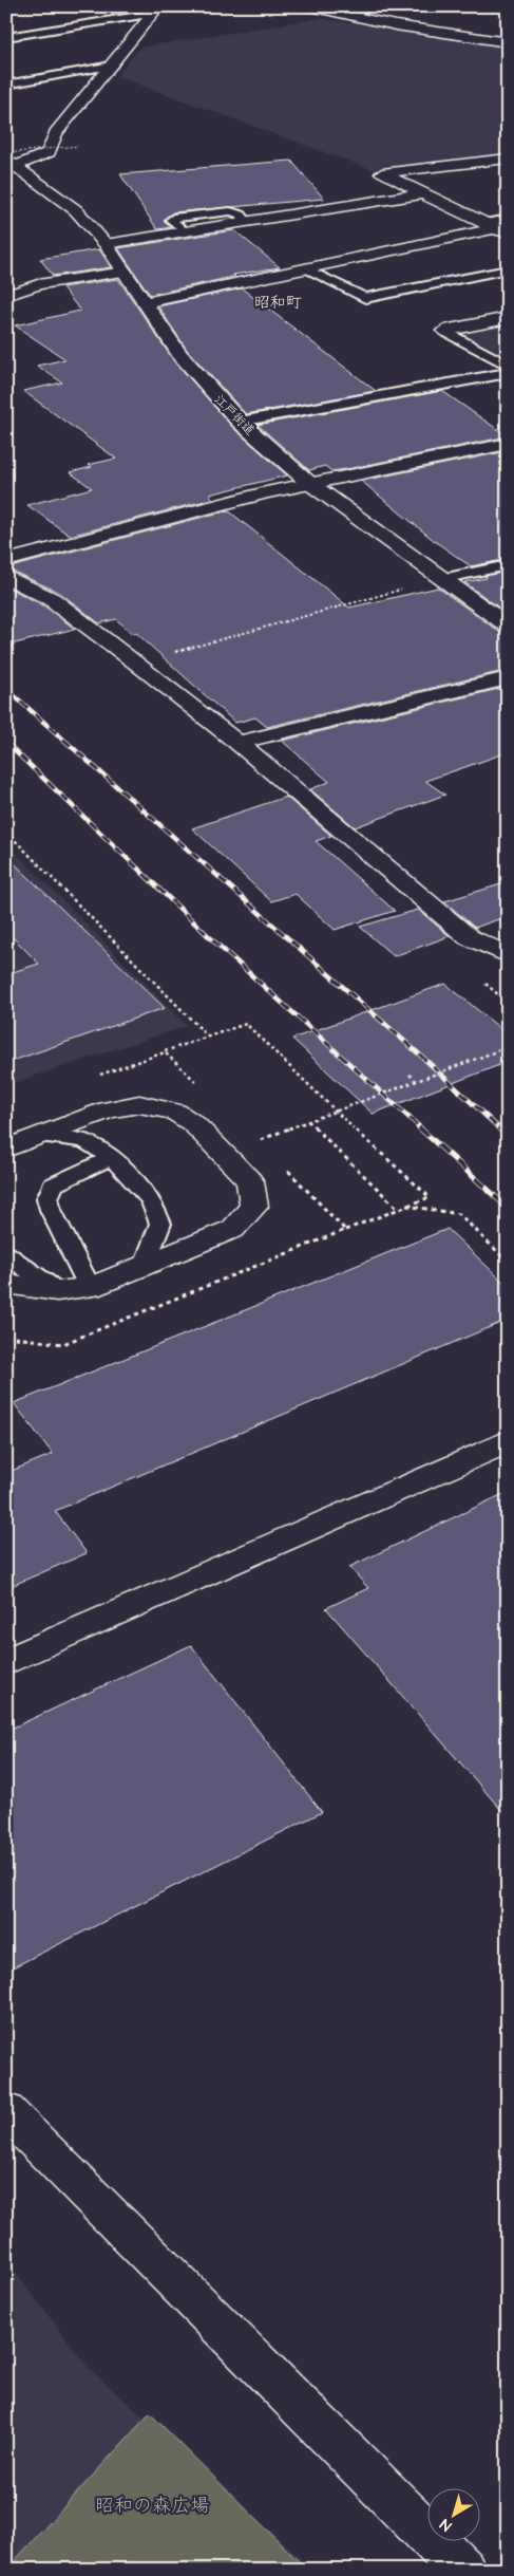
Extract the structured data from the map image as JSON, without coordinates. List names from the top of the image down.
{
  "streets": {
    "street": ["江戸街道"]
  },
  "districts": ["昭和町"],
  "parks": ["昭和の森広場"],
  "north": "bottom left"
}
